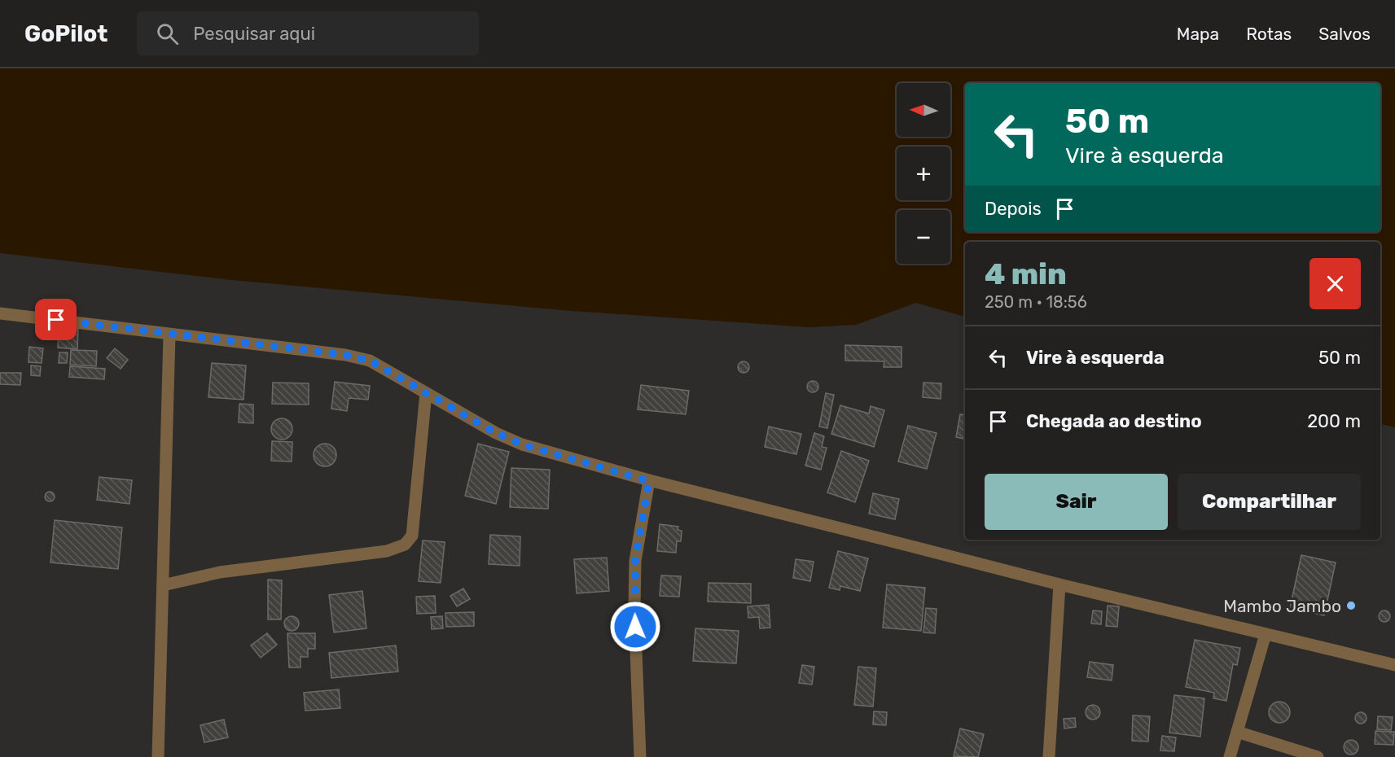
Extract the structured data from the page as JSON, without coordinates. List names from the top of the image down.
{
  "places": ["Mambo Jambo"],
  "north": "left",
  "page": {
    "header": "GoPilot",
    "search": "Pesquisar aqui",
    "nav": ["Mapa", "Rotas", "Salvos"],
    "map_buttons": ["+", "−"],
    "turn": ["50 m", "Vire à esquerda"],
    "then": "Depois",
    "heading": ["4 min", "250 m · 18:56"],
    "list": [
      {
        "name": "Vire à esquerda",
        "value": "50 m"
      },
      {
        "name": "Chegada ao destino",
        "value": "200 m"
      }
    ],
    "buttons": ["Sair", "Compartilhar"]
  }
}
